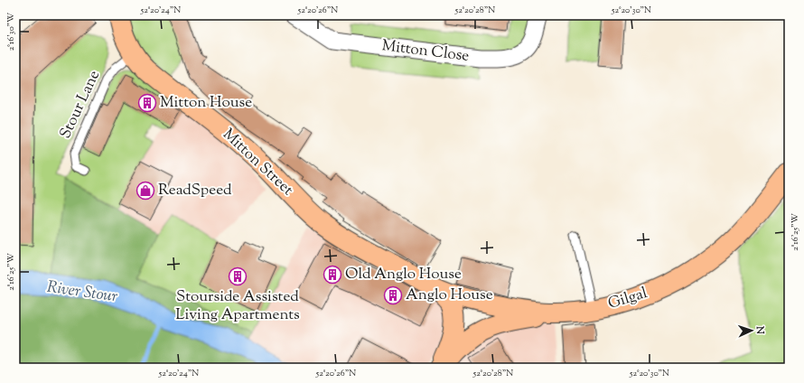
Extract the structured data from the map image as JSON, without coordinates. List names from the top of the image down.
{
  "streets": {
    "main road": ["Mitton Street", "Gilgal"],
    "street": ["Mitton Close"],
    "lane": ["Stour Lane"]
  },
  "crossings": [
    ["Stour Lane", "Mitton Street"],
    ["Mitton Street", "Gilgal"]
  ],
  "water": ["River Stour"],
  "places": {
    "building": [
      "Mitton House",
      "Old Anglo House",
      "Stourside Assisted Living Apartments",
      "Anglo House"
    ],
    "shop": ["ReadSpeed"]
  },
  "north": "right",
  "coordinates": [
    "52°20'24\"N",
    "52°20'26\"N",
    "52°20'28\"N",
    "52°20'30\"N",
    "2°16'30\"W",
    "2°16'25\"W"
  ]
}
